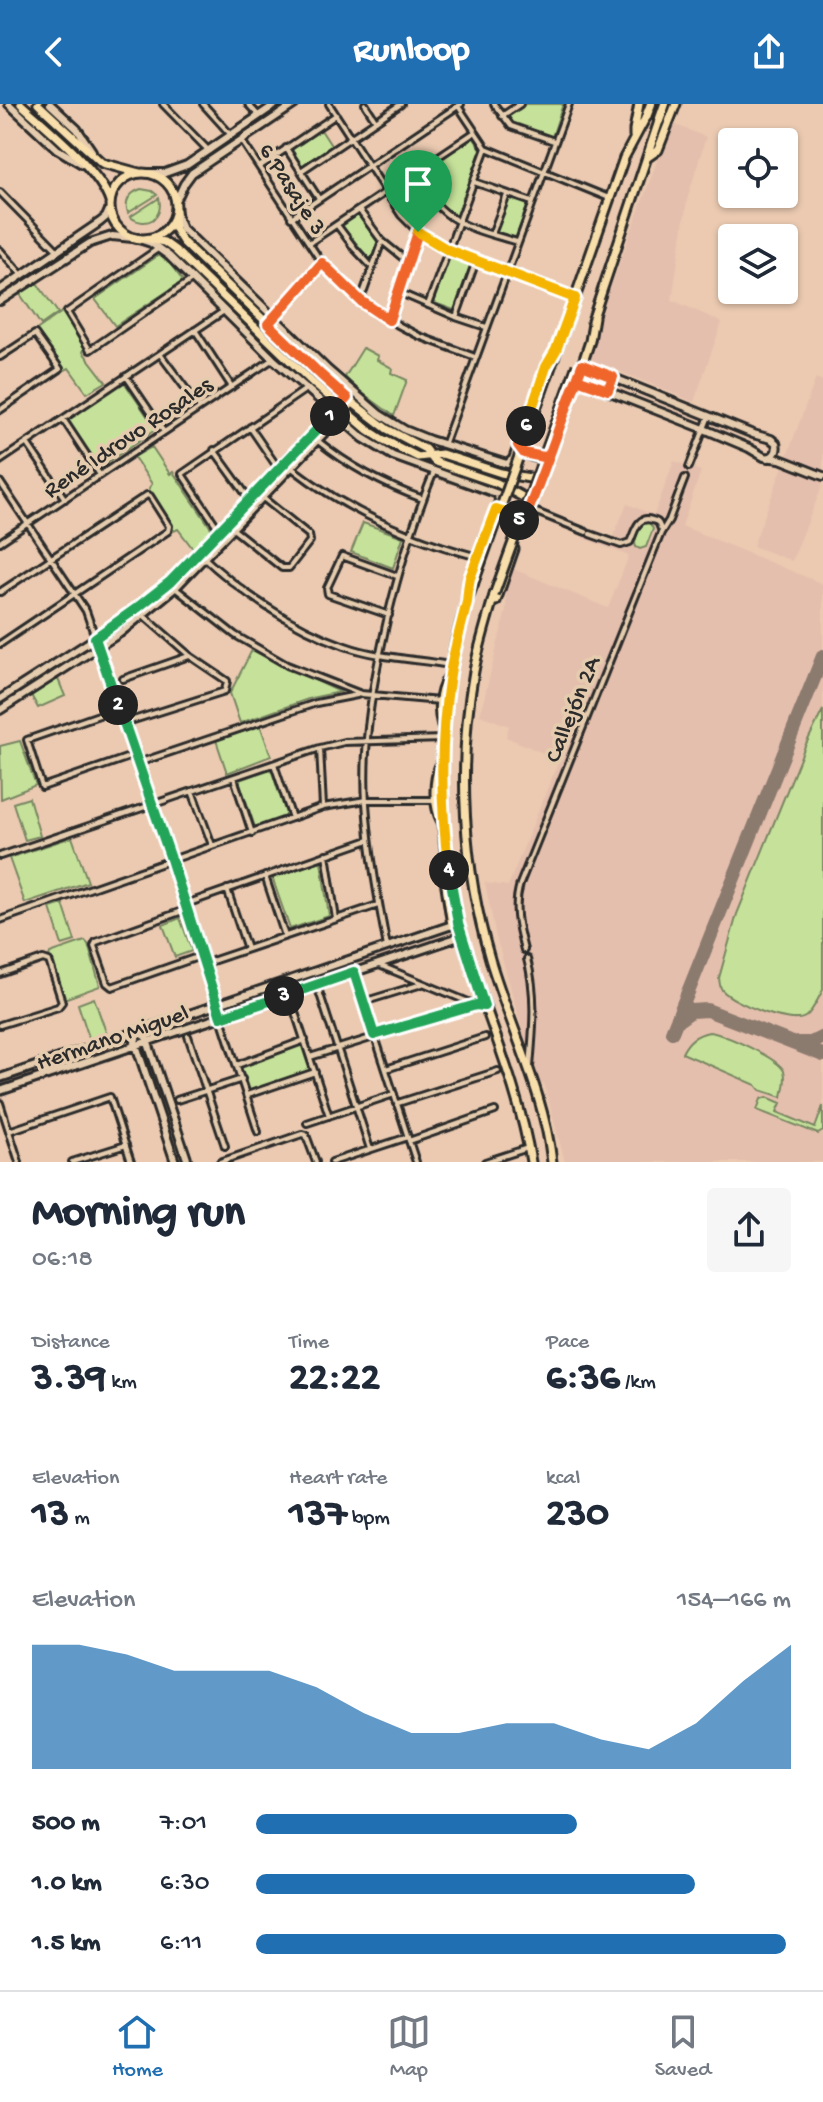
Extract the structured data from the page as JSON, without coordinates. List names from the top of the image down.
{
  "streets": {
    "main road": ["Hermano Miguel"],
    "street": ["6 Pasaje 3", "René Idrovo Rosales", "Callejón 2A"]
  },
  "page": {
    "header": "Runloop",
    "pins": [
      "1",
      "6",
      "5",
      "2",
      "4",
      "3"
    ],
    "heading": ["Morning run", "06:18"],
    "stats": [
      ["Distance", "3.39 km"],
      ["Time", "22:22"],
      ["Pace", "6:36 /km"],
      ["Elevation", "13 m"],
      ["Heart rate", "137 bpm"],
      ["kcal", "230"]
    ],
    "chart": ["Elevation", "154–166 m"],
    "list": [
      {
        "name": "500 m",
        "note": "7:01"
      },
      {
        "name": "1.0 km",
        "note": "6:30"
      },
      {
        "name": "1.5 km",
        "note": "6:11"
      }
    ],
    "tabs": ["Home", "Map", "Saved"]
  }
}
